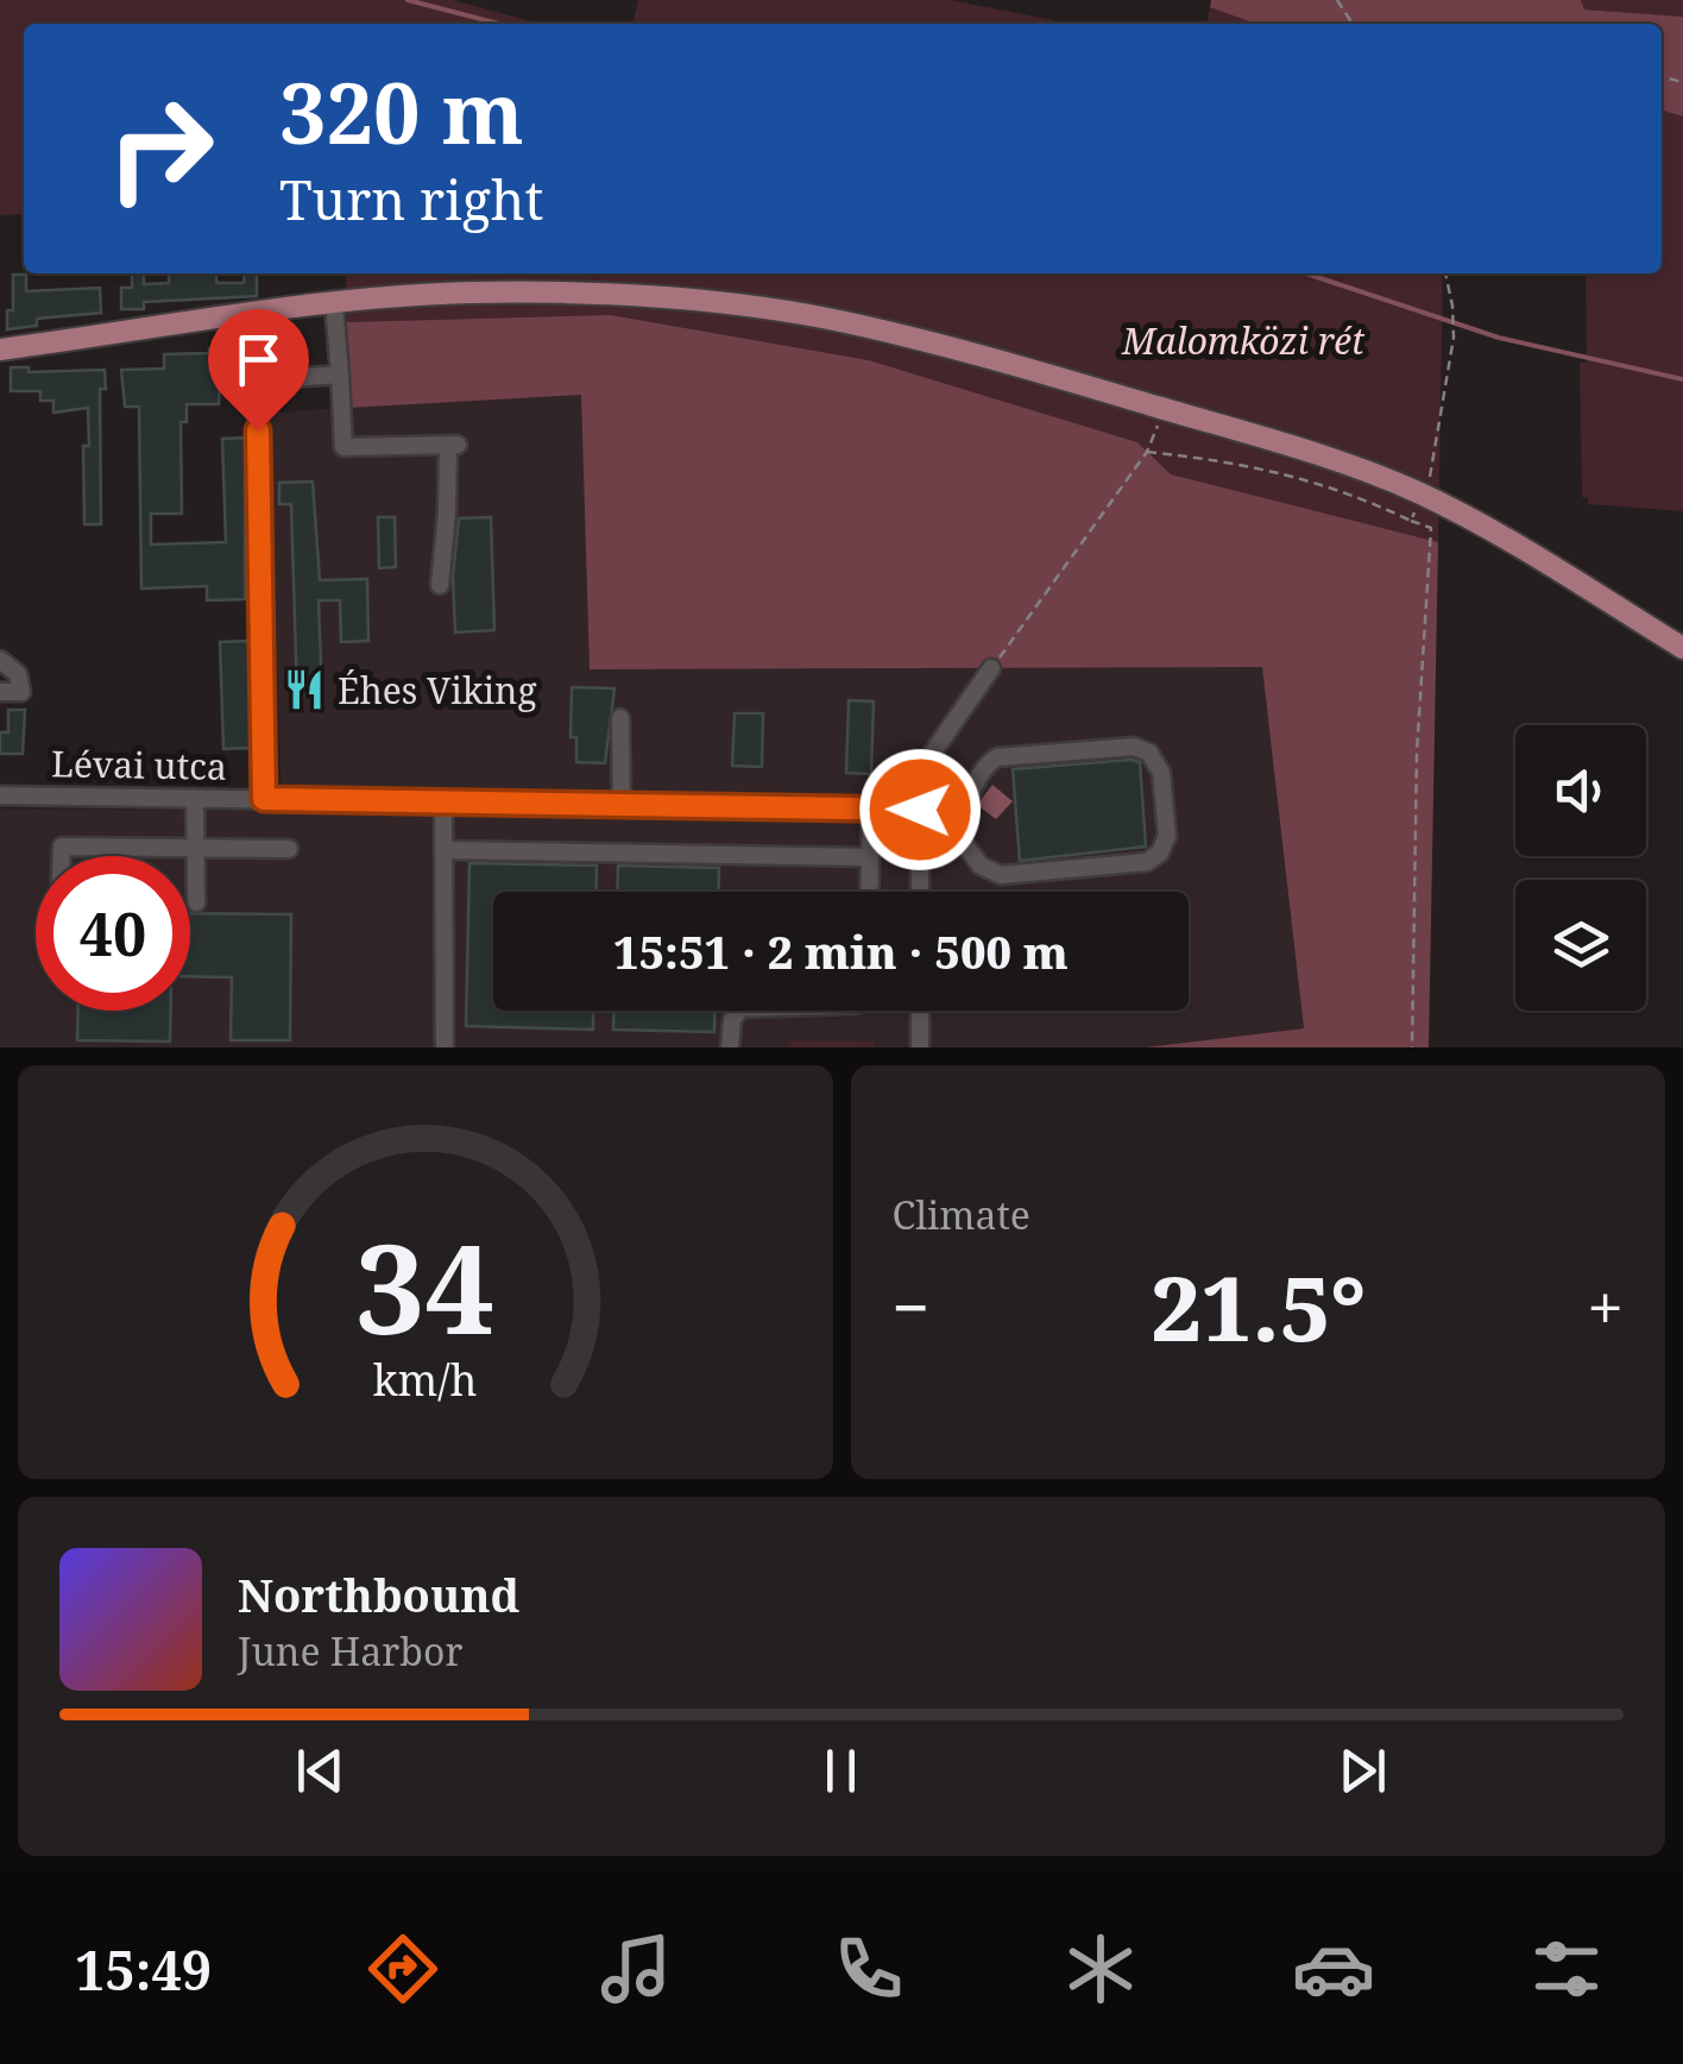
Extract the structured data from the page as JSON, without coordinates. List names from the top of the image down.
{
  "streets": {
    "street": ["Lévai utca"]
  },
  "parks": ["Malomközi rét"],
  "places": {
    "restaurant": ["Éhes Viking"]
  },
  "page": {
    "turn": ["320 m", "Turn right"],
    "limit": "40",
    "trip": "15:51 · 2 min · 500 m",
    "tile": "Climate",
    "heat": ["−", "21.5°", "+"],
    "song": ["Northbound", "June Harbor"],
    "tabs": "15:49",
    "gauge": ["34", "km/h"]
  }
}
